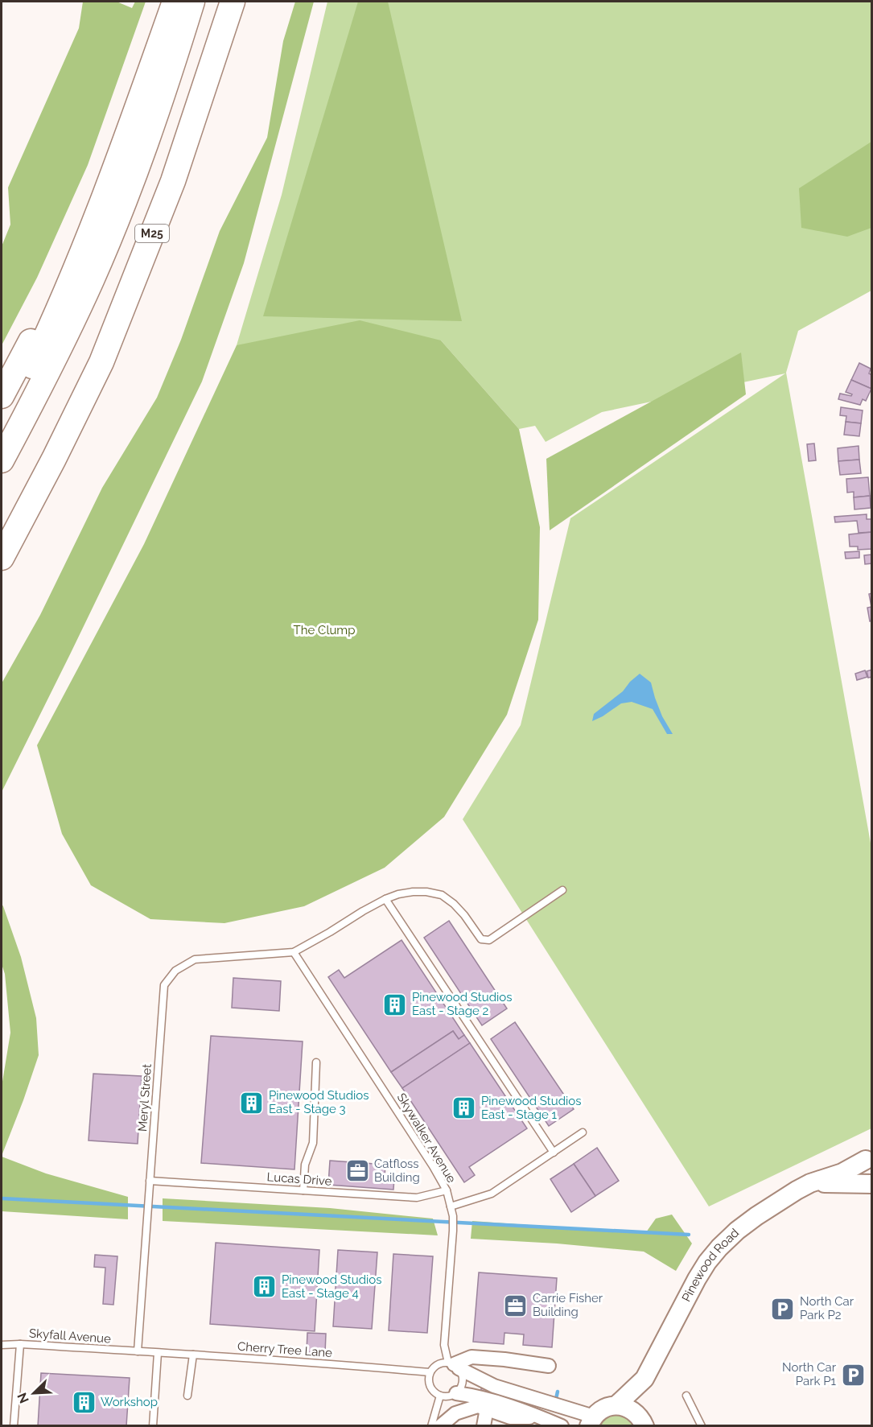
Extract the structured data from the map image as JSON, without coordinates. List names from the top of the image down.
{
  "streets": {
    "highway": ["M25"],
    "street": ["Pinewood Road"],
    "lane": [
      "Meryl Street",
      "Skywalker Avenue",
      "Lucas Drive",
      "Skyfall Avenue",
      "Cherry Tree Lane"
    ]
  },
  "crossings": [
    ["Meryl Street", "Skywalker Avenue"],
    ["Meryl Street", "Lucas Drive"],
    ["Meryl Street", "Skyfall Avenue"],
    ["Meryl Street", "Cherry Tree Lane"],
    ["Skywalker Avenue", "Lucas Drive"],
    ["Skywalker Avenue", "Cherry Tree Lane"],
    ["Skyfall Avenue", "Cherry Tree Lane"]
  ],
  "parks": ["The Clump"],
  "places": {
    "building": [
      "Pinewood Studios East - Stage 2",
      "Pinewood Studios East - Stage 3",
      "Pinewood Studios East - Stage 1",
      "Pinewood Studios East - Stage 4",
      "Workshop"
    ],
    "office": ["Catfloss Building", "Carrie Fisher Building"],
    "parking": ["North Car Park P2", "North Car Park P1"]
  },
  "north": "bottom left"
}
